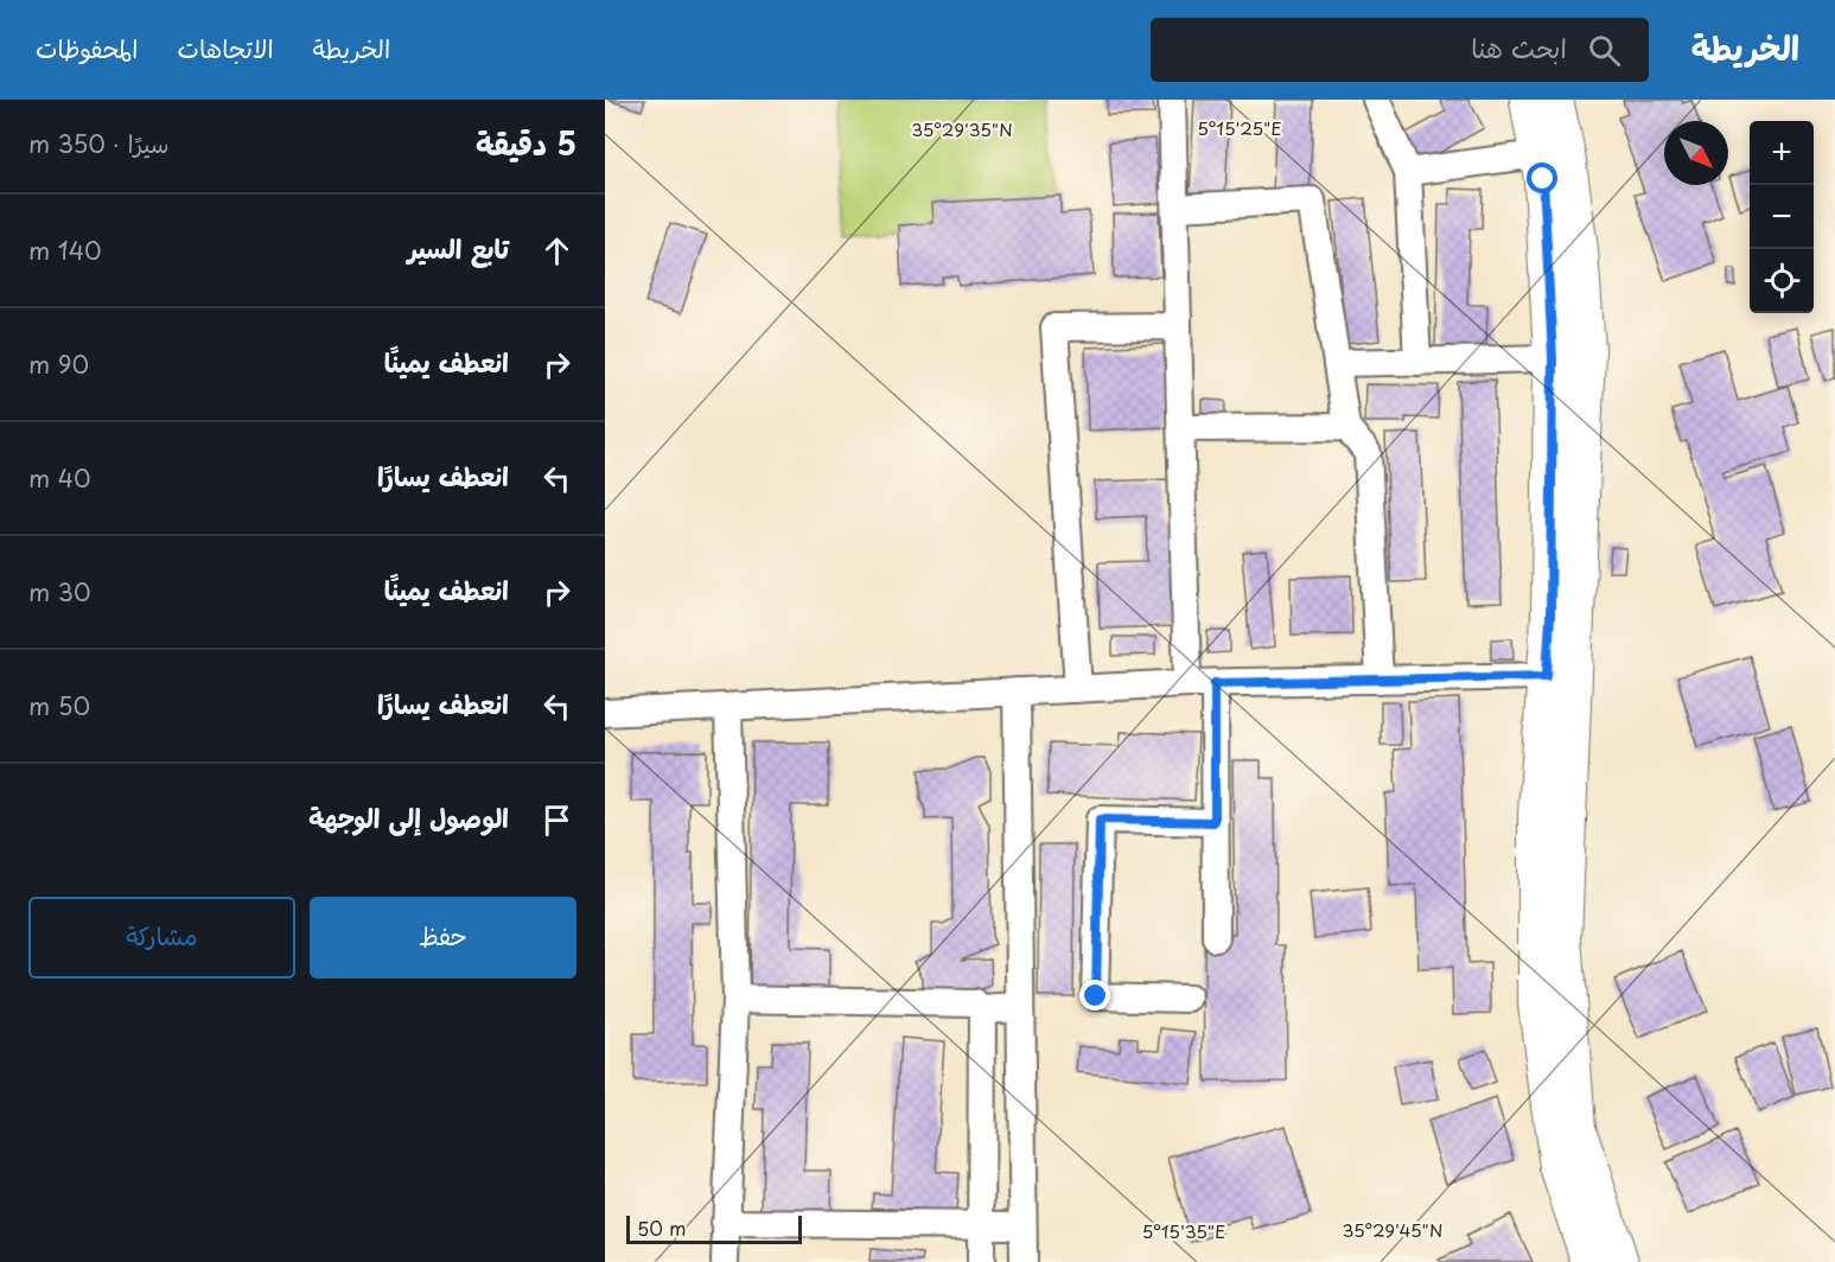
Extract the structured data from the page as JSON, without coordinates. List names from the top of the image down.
{
  "scale_bar": "50 m",
  "north": "bottom right",
  "page": {
    "header": "الخريطة",
    "search": "ابحث هنا",
    "nav": ["الخريطة", "الاتجاهات", "المحفوظات"],
    "heading": ["5 دقيقة", "سيرًا · 350 m"],
    "map_buttons": ["+", "−"],
    "list": [
      ["تابع السير", "140 m"],
      ["انعطف يمينًا", "90 m"],
      ["انعطف يسارًا", "40 m"],
      ["انعطف يمينًا", "30 m"],
      ["انعطف يسارًا", "50 m"],
      "الوصول إلى الوجهة"
    ],
    "buttons": ["حفظ", "مشاركة"],
    "scale": "50 m"
  },
  "coordinates": [
    "5°15'25\"E",
    "35°29'35\"N",
    "35°29'45\"N",
    "5°15'35\"E"
  ]
}
